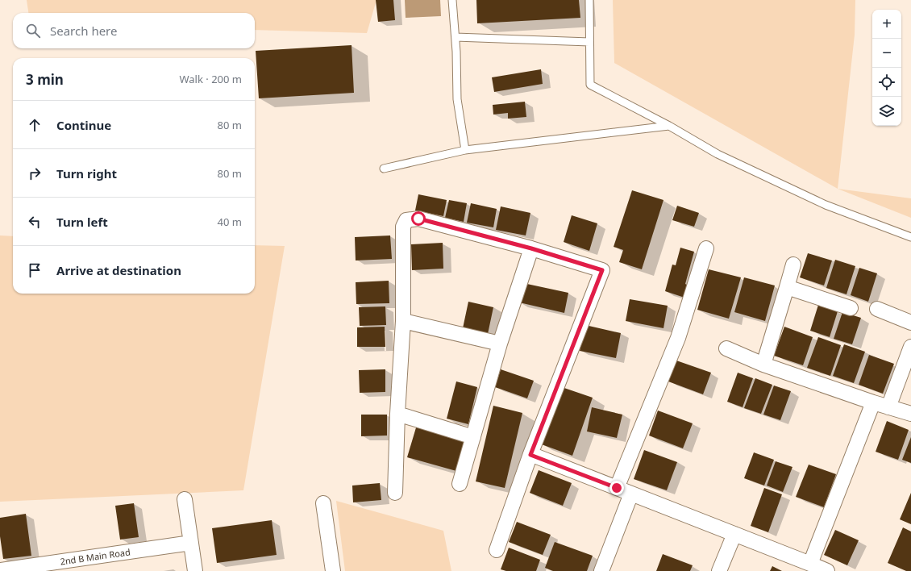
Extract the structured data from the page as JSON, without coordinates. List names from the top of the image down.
{
  "streets": {
    "street": ["2nd B Main Road"]
  },
  "page": {
    "map_buttons": ["+", "−"],
    "search": "Search here",
    "heading": ["3 min", "Walk · 200 m"],
    "list": [
      ["Continue", "80 m"],
      ["Turn right", "80 m"],
      ["Turn left", "40 m"],
      "Arrive at destination"
    ]
  }
}
